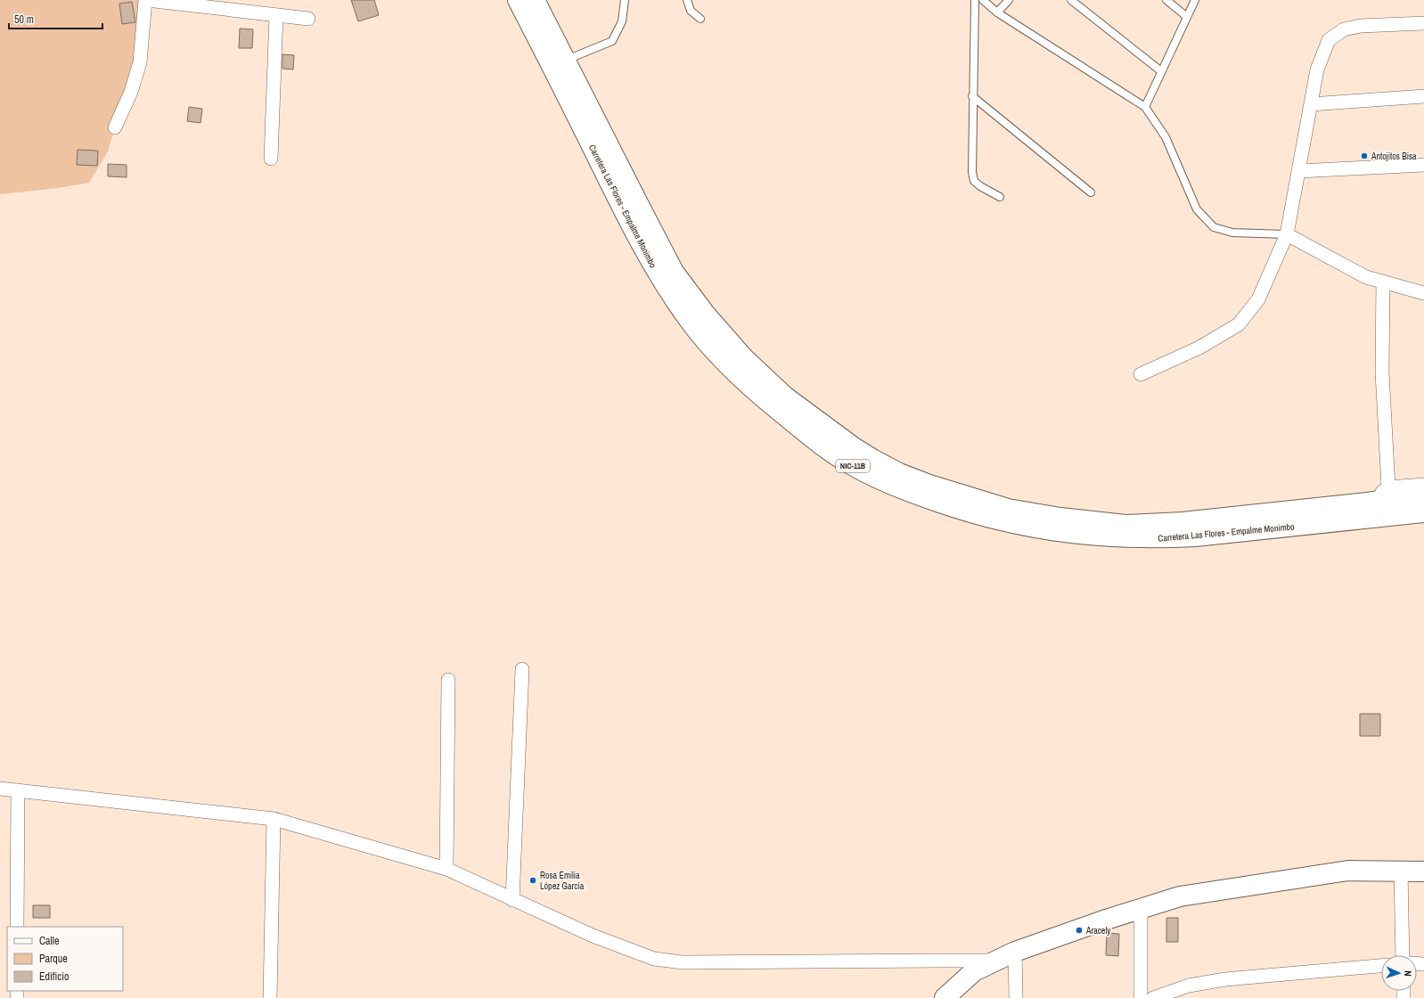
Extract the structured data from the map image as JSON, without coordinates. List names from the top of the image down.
{
  "streets": {
    "main road": ["Carretera Las Flores - Empalme Monimbo", "NIC-11B"]
  },
  "places": ["Antojitos Bisa", "Rosa Emilia López Garcia", "Aracely"],
  "legend": ["Calle", "Parque", "Edificio"],
  "scale_bar": "50 m",
  "north": "right"
}
